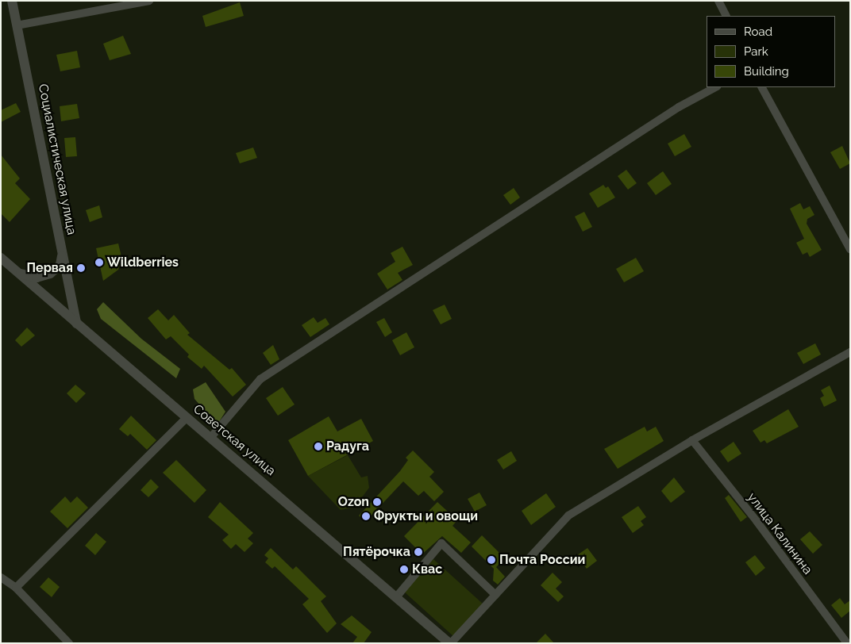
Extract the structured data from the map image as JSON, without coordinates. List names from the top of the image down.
{
  "streets": {
    "street": ["Социалистическая улица", "Советская улица", "улица Калинина"]
  },
  "crossings": [
    ["Социалистическая улица", "Советская улица"]
  ],
  "places": [
    "Wildberries",
    "Первая",
    "Радуга",
    "Ozon",
    "Фрукты и овощи",
    "Пятёрочка",
    "Почта России",
    "Квас"
  ],
  "legend": ["Road", "Park", "Building"]
}
